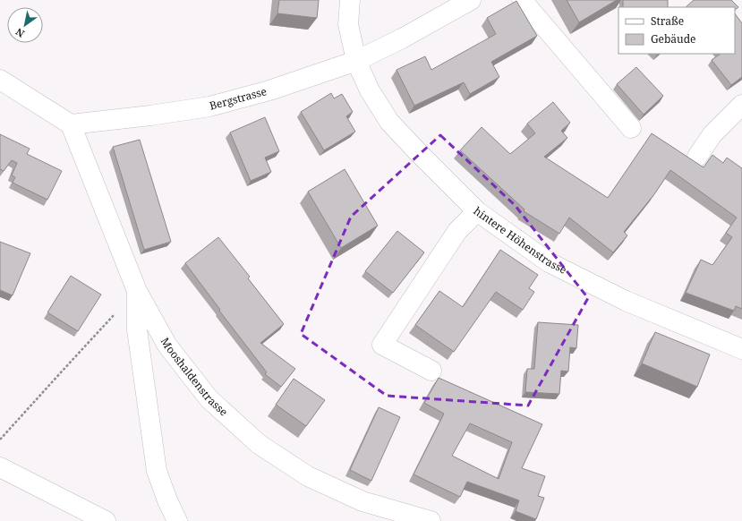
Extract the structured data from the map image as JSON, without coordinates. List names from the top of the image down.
{
  "streets": {
    "street": ["Bergstrasse", "hintere Höhenstrasse", "Mooshaldenstrasse"]
  },
  "crossings": [
    ["Bergstrasse", "hintere Höhenstrasse"],
    ["Bergstrasse", "Mooshaldenstrasse"]
  ],
  "legend": ["Straße", "Gebäude"],
  "north": "bottom left"
}
